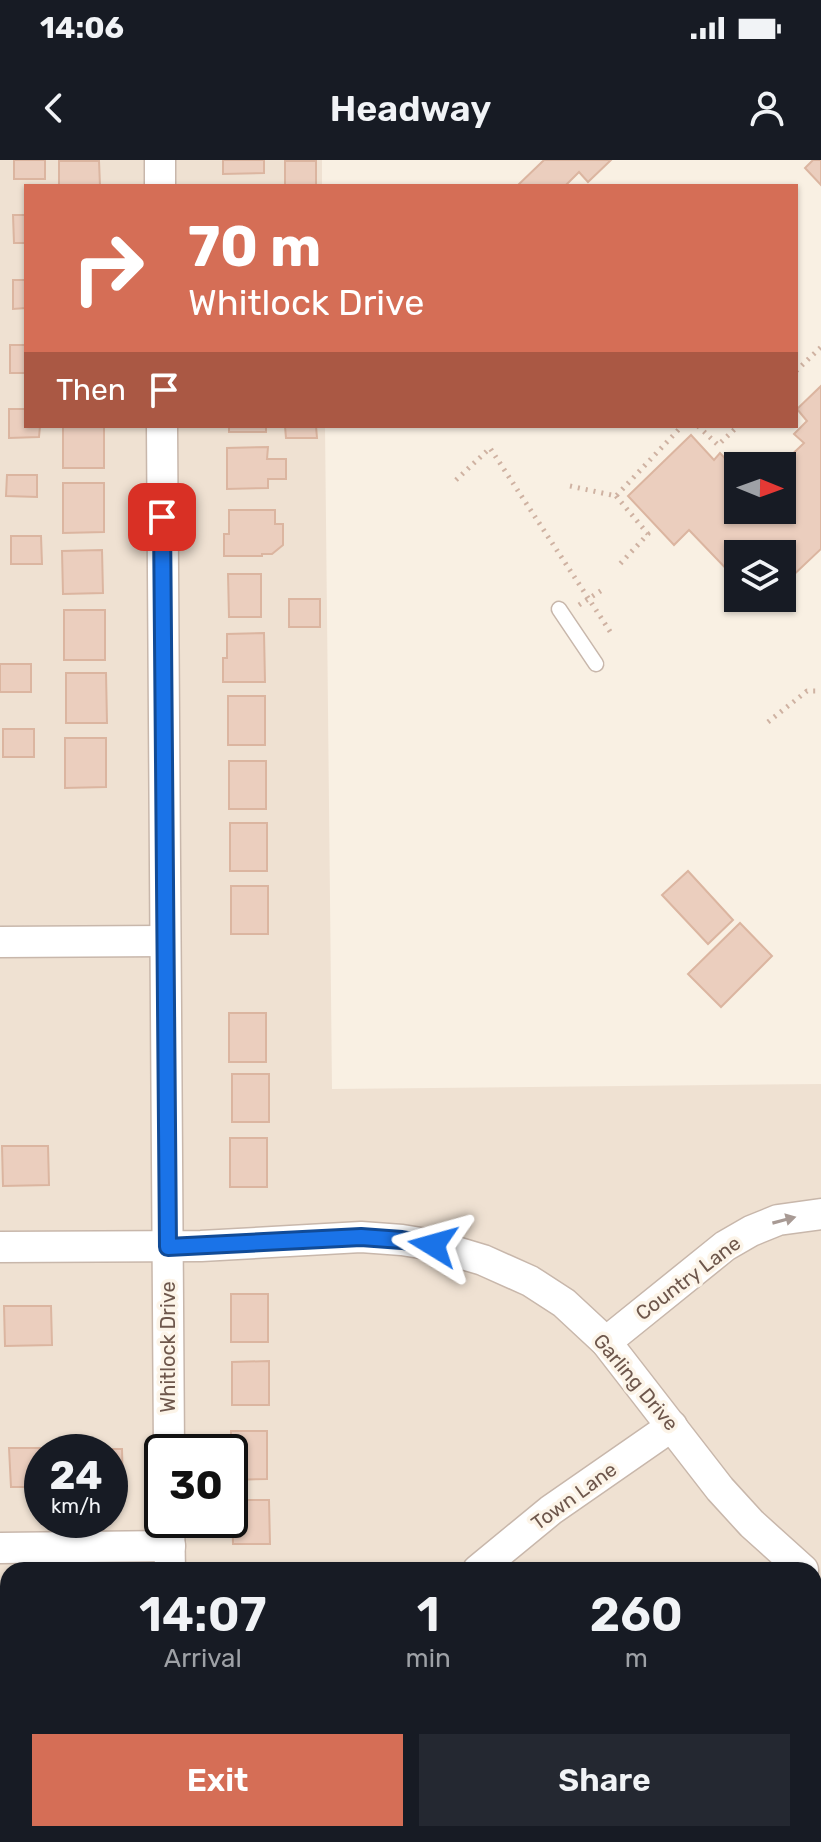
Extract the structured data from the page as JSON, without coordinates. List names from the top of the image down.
{
  "streets": {
    "street": [
      "Country Lane",
      "Whitlock Drive",
      "Garling Drive",
      "Town Lane"
    ]
  },
  "crossings": [
    ["Country Lane", "Garling Drive"],
    ["Whitlock Drive", "Garling Drive"],
    ["Garling Drive", "Town Lane"]
  ],
  "one_way": ["Country Lane"],
  "north": "right",
  "page": {
    "status": "14:06",
    "header": "Headway",
    "turn": ["70 m", "Whitlock Drive"],
    "then": "Then",
    "speed": "24 km/h",
    "limit": "30",
    "eta": [
      "14:07",
      "Arrival",
      "1",
      "min",
      "260",
      "m"
    ],
    "buttons": ["Exit", "Share"]
  }
}
